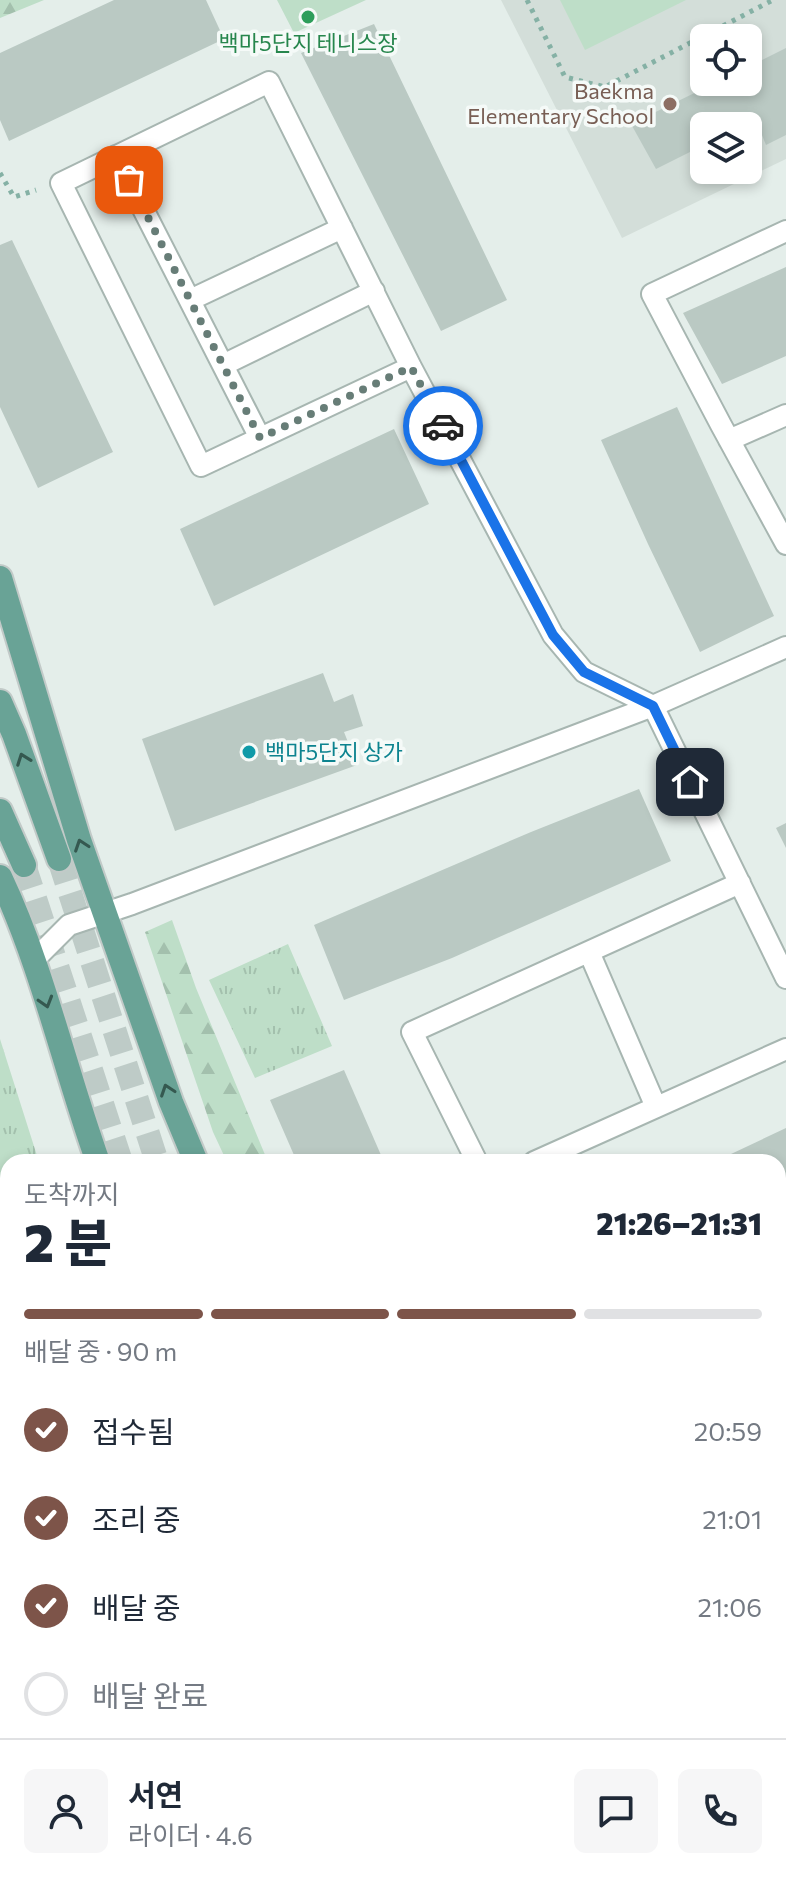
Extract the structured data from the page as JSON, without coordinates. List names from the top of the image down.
{
  "places": ["백마5단지 테니스장", "Baekma Elementary School", "백마5단지 상가"],
  "page": {
    "heading": ["2 분", "도착까지", "21:26–21:31"],
    "panel": ["서연", "라이더 · 4.6"],
    "bar": "배달 중 · 90 m",
    "list": [
      ["접수됨", "20:59"],
      ["조리 중", "21:01"],
      ["배달 중", "21:06"],
      "배달 완료"
    ]
  }
}
